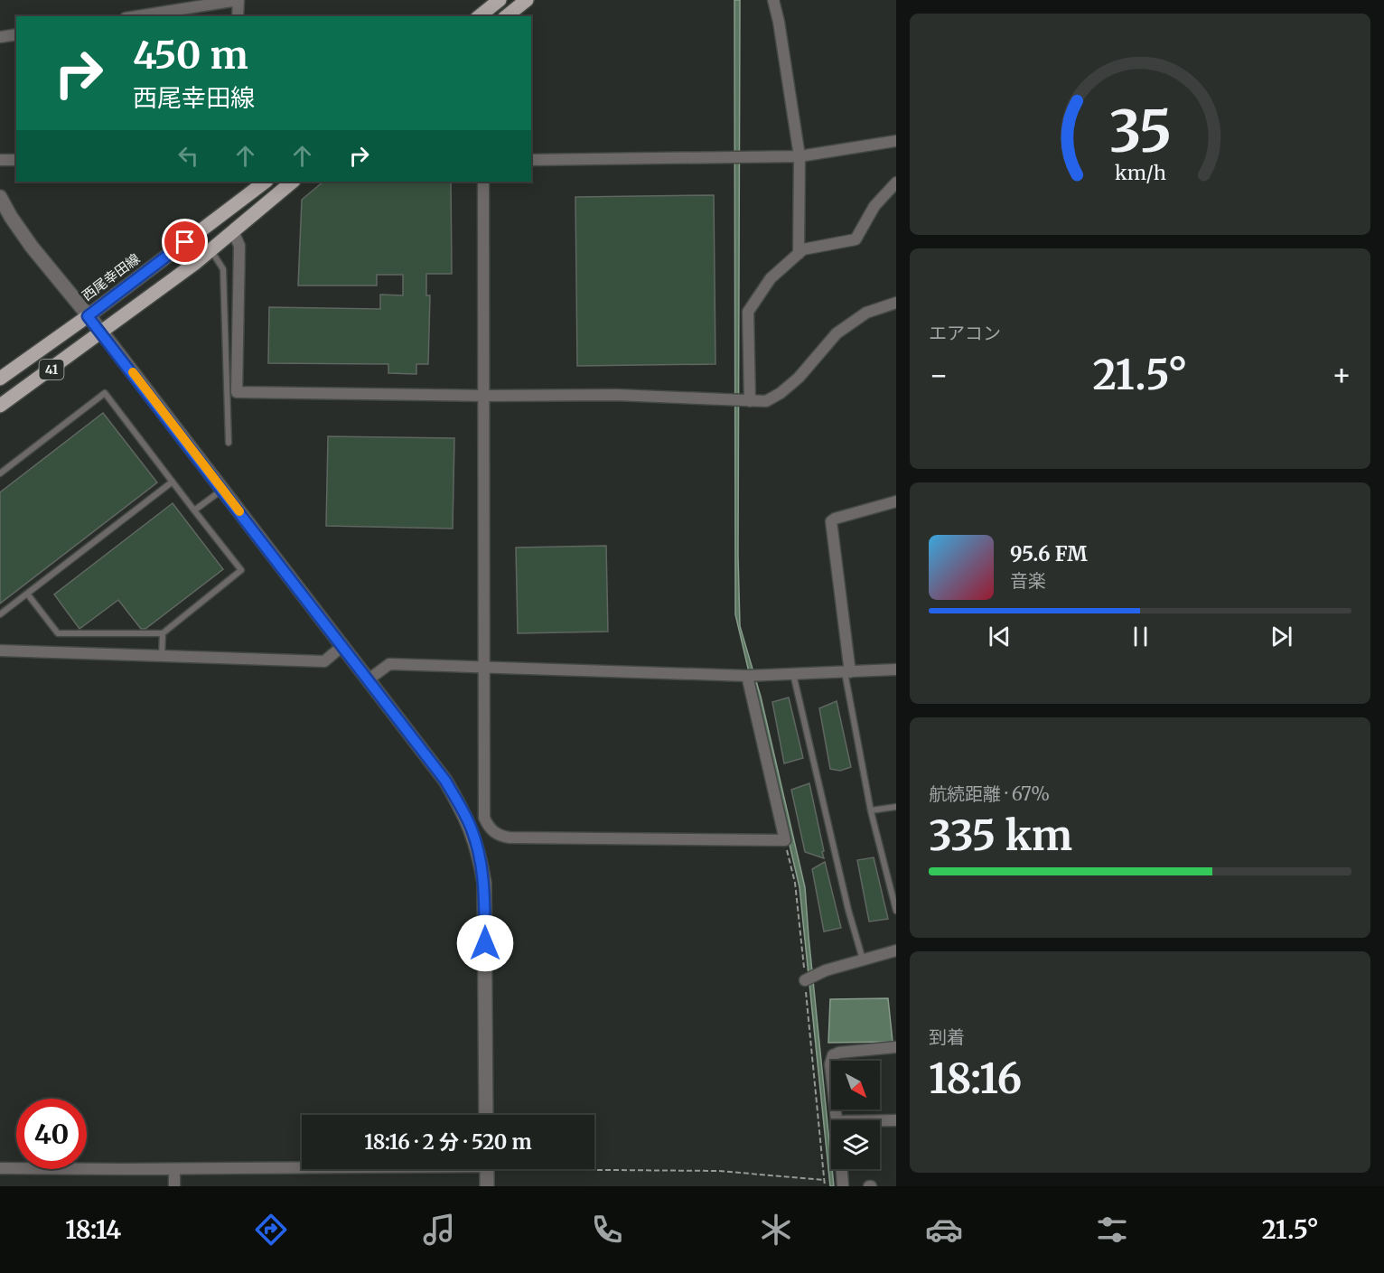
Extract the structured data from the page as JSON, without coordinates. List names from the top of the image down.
{
  "streets": {
    "main road": ["西尾幸田線", "41"]
  },
  "north": "bottom right",
  "page": {
    "turn": ["450 m", "西尾幸田線"],
    "tile": [
      "エアコン",
      ["航続距離 · 67%", "335 km"],
      ["到着", "18:16"]
    ],
    "heat": ["−", "21.5°", "+"],
    "song": ["95.6 FM", "音楽"],
    "limit": "40",
    "trip": "18:16 · 2 分 · 520 m",
    "tabs": ["18:14", "21.5°"],
    "gauge": ["35", "km/h"]
  }
}
